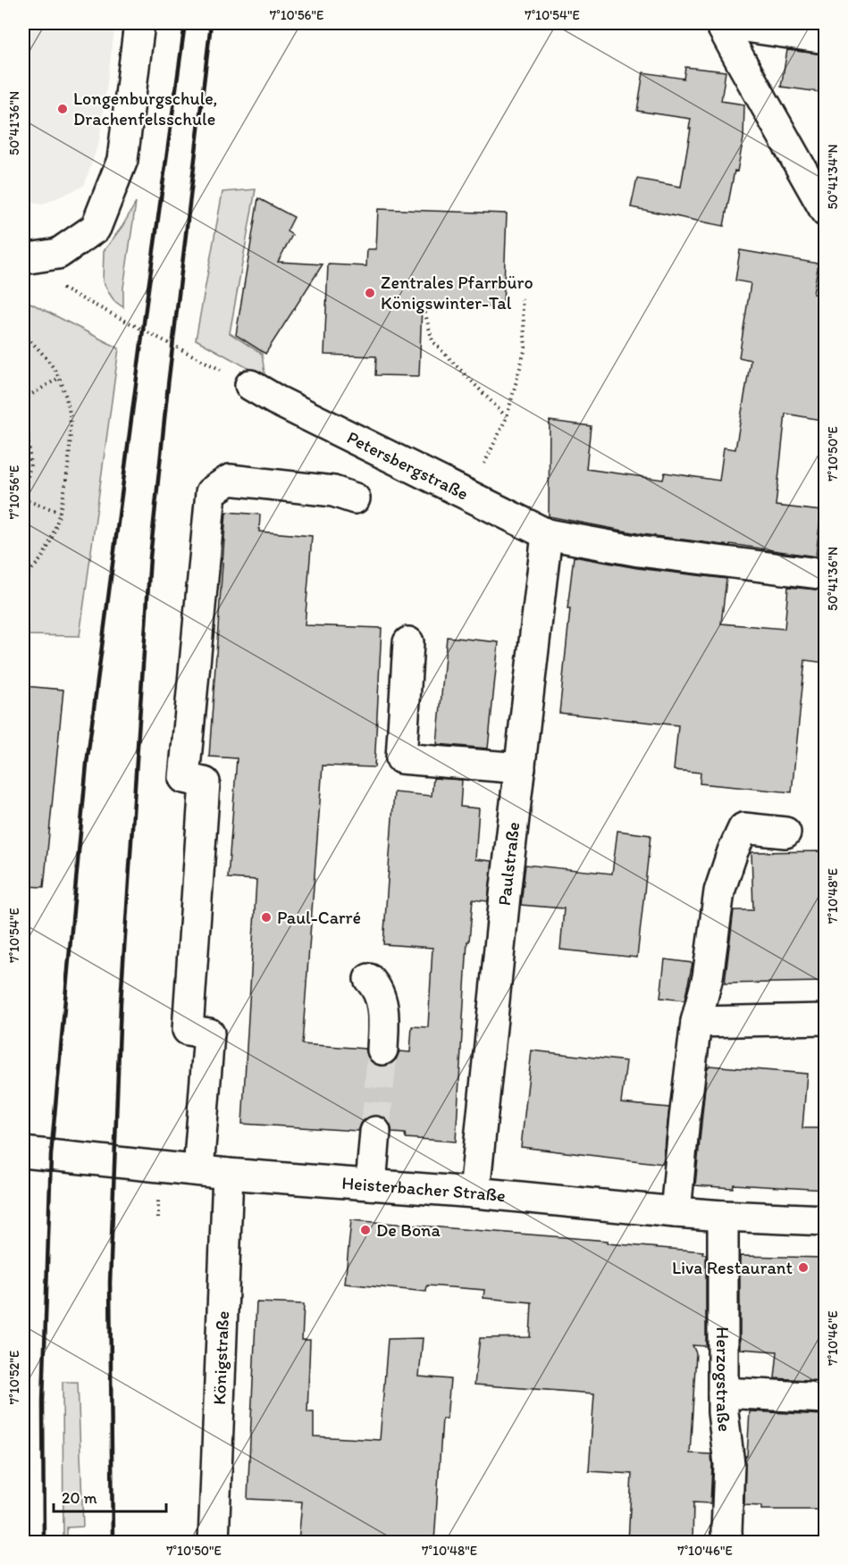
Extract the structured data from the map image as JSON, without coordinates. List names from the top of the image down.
{
  "streets": {
    "street": [
      "Petersbergstraße",
      "Paulstraße",
      "Heisterbacher Straße",
      "Königstraße",
      "Herzogstraße"
    ]
  },
  "crossings": [
    ["Petersbergstraße", "Paulstraße"],
    ["Paulstraße", "Heisterbacher Straße"],
    ["Heisterbacher Straße", "Königstraße"],
    ["Heisterbacher Straße", "Herzogstraße"]
  ],
  "places": [
    "Longenburgschule, Drachenfelsschule",
    "Zentrales Pfarrbüro Königswinter-Tal",
    "Paul-Carré",
    "De Bona",
    "Liva Restaurant"
  ],
  "scale_bar": "20 m",
  "coordinates": [
    "7°10'56\"E",
    "7°10'54\"E",
    "50°41'36\"N",
    "50°41'34\"N",
    "7°10'50\"E",
    "7°10'48\"E",
    "7°10'46\"E",
    "7°10'52\"E"
  ]
}
